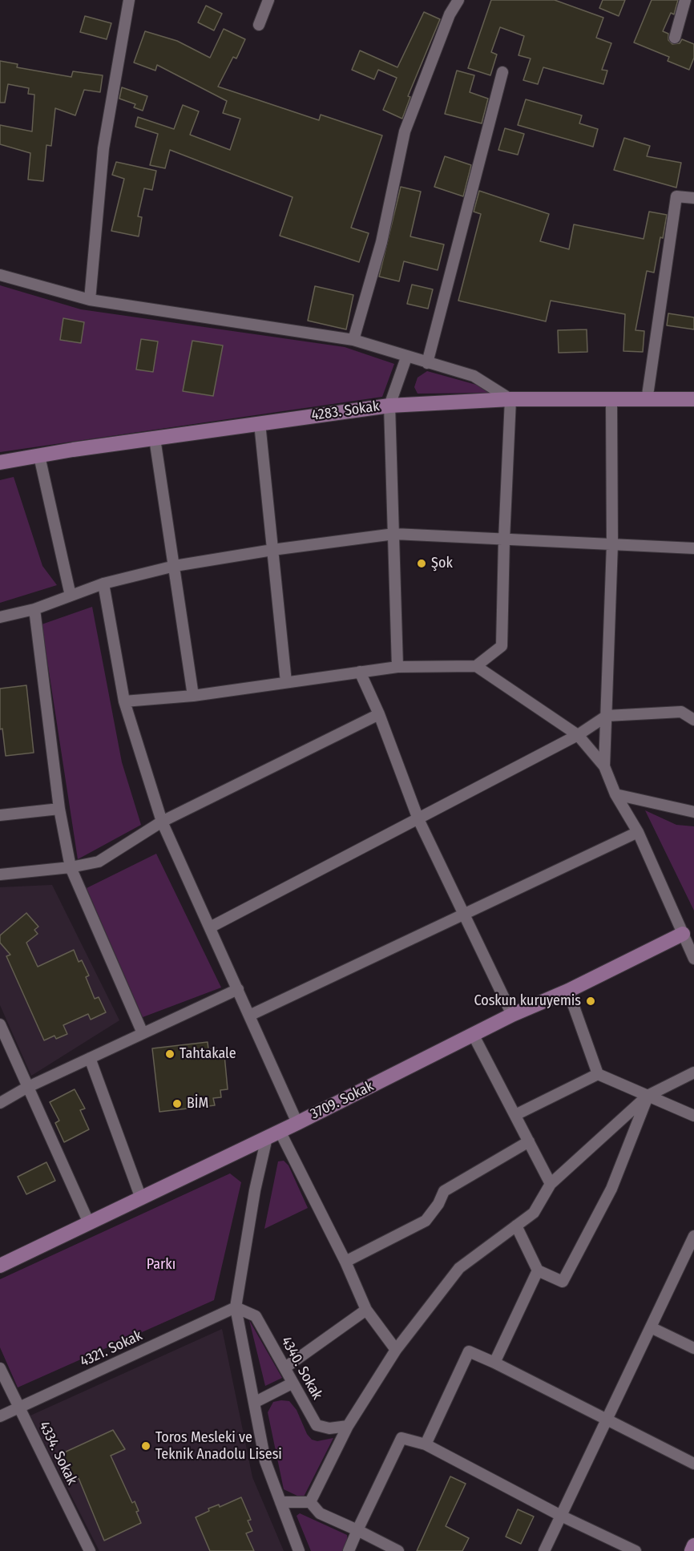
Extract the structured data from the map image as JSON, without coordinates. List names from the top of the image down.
{
  "streets": {
    "street": [
      "4283. Sokak",
      "3709. Sokak",
      "4321. Sokak",
      "4340. Sokak",
      "4334. Sokak"
    ]
  },
  "crossings": [
    ["4321. Sokak", "4340. Sokak"],
    ["4321. Sokak", "4334. Sokak"]
  ],
  "parks": ["Parkı"],
  "places": [
    "Şok",
    "Coskun kuruyemis",
    "Tahtakale",
    "BİM",
    "Toros Mesleki ve Teknik Anadolu Lisesi"
  ]
}
